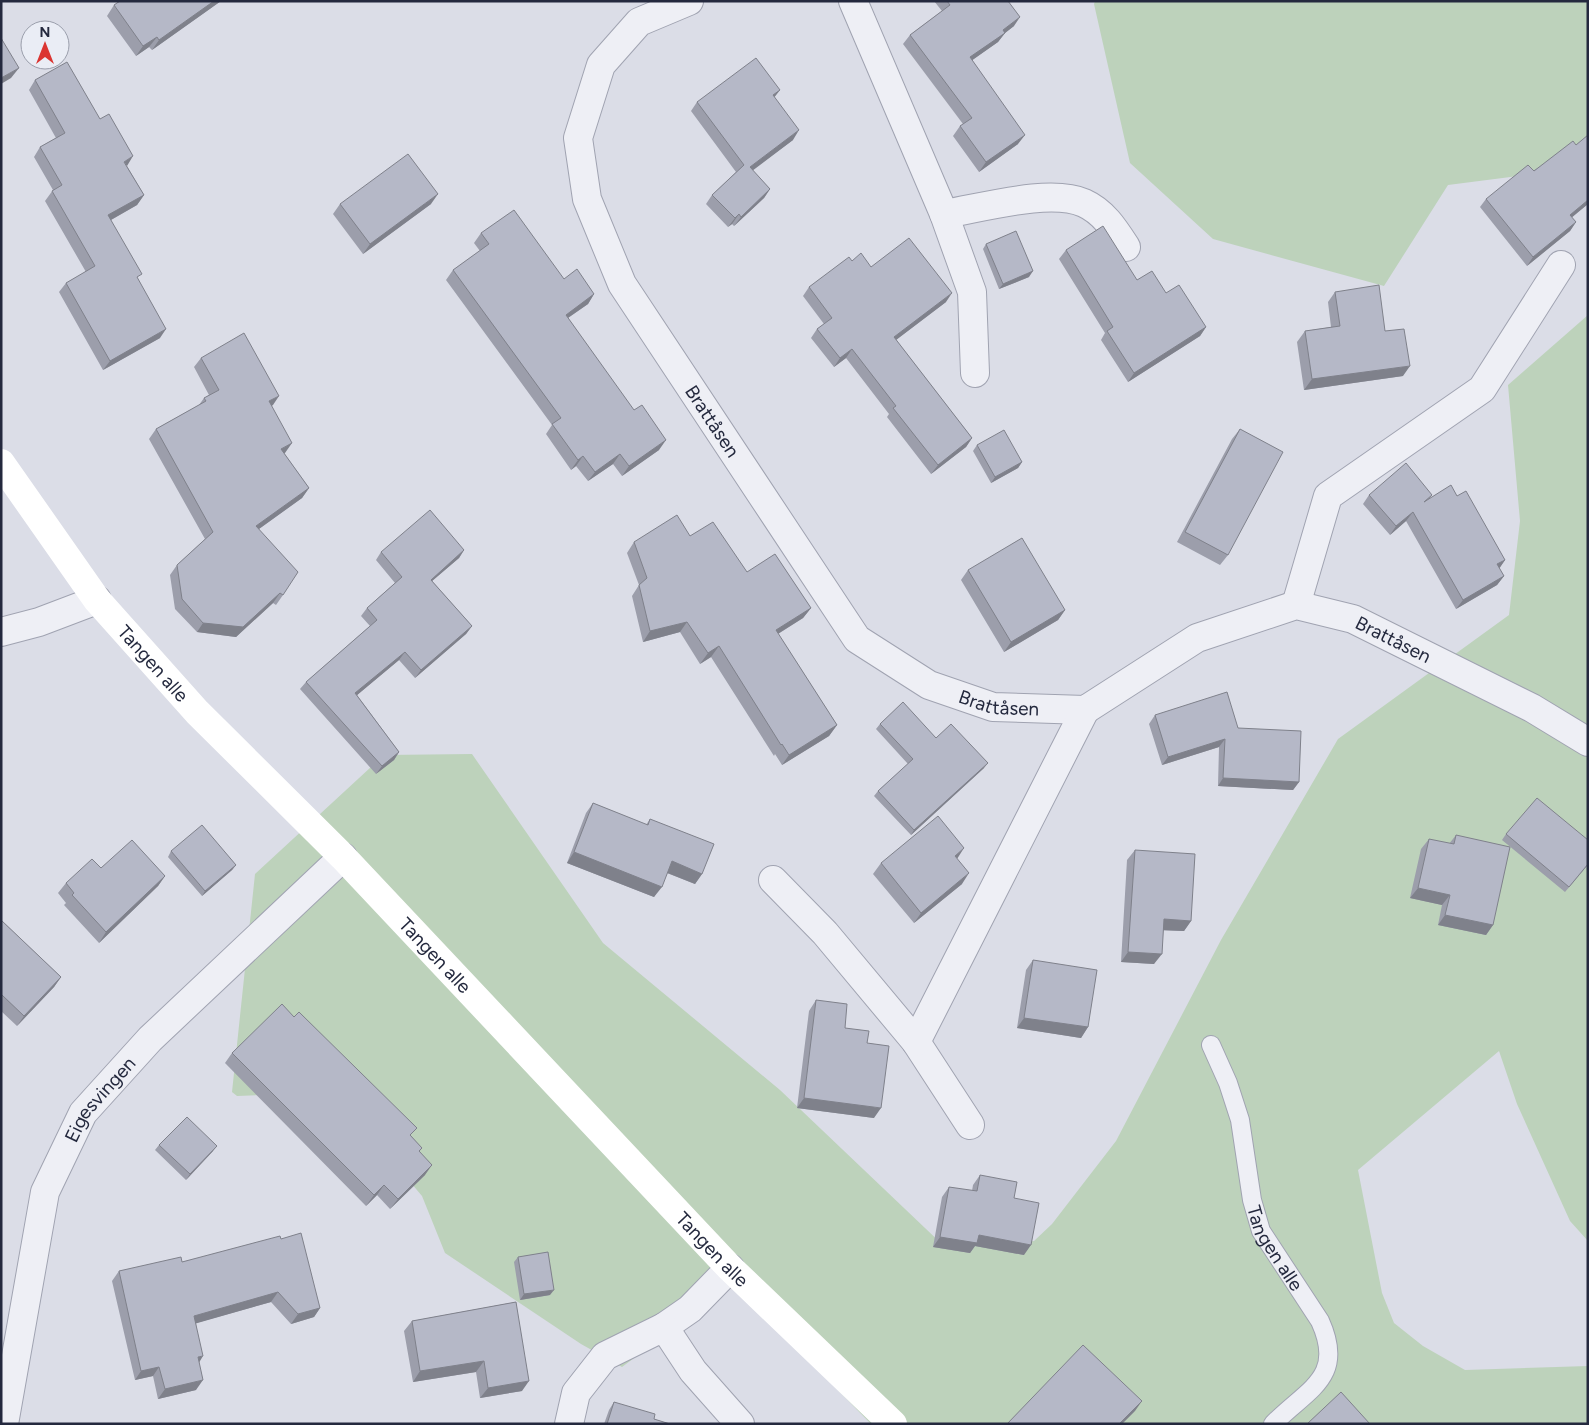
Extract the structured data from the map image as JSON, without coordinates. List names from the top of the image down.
{
  "streets": {
    "main road": ["Tangen alle"],
    "street": ["Brattåsen", "Eigesvingen"]
  },
  "crossings": [
    ["Tangen alle", "Eigesvingen"]
  ],
  "north": "top"
}
